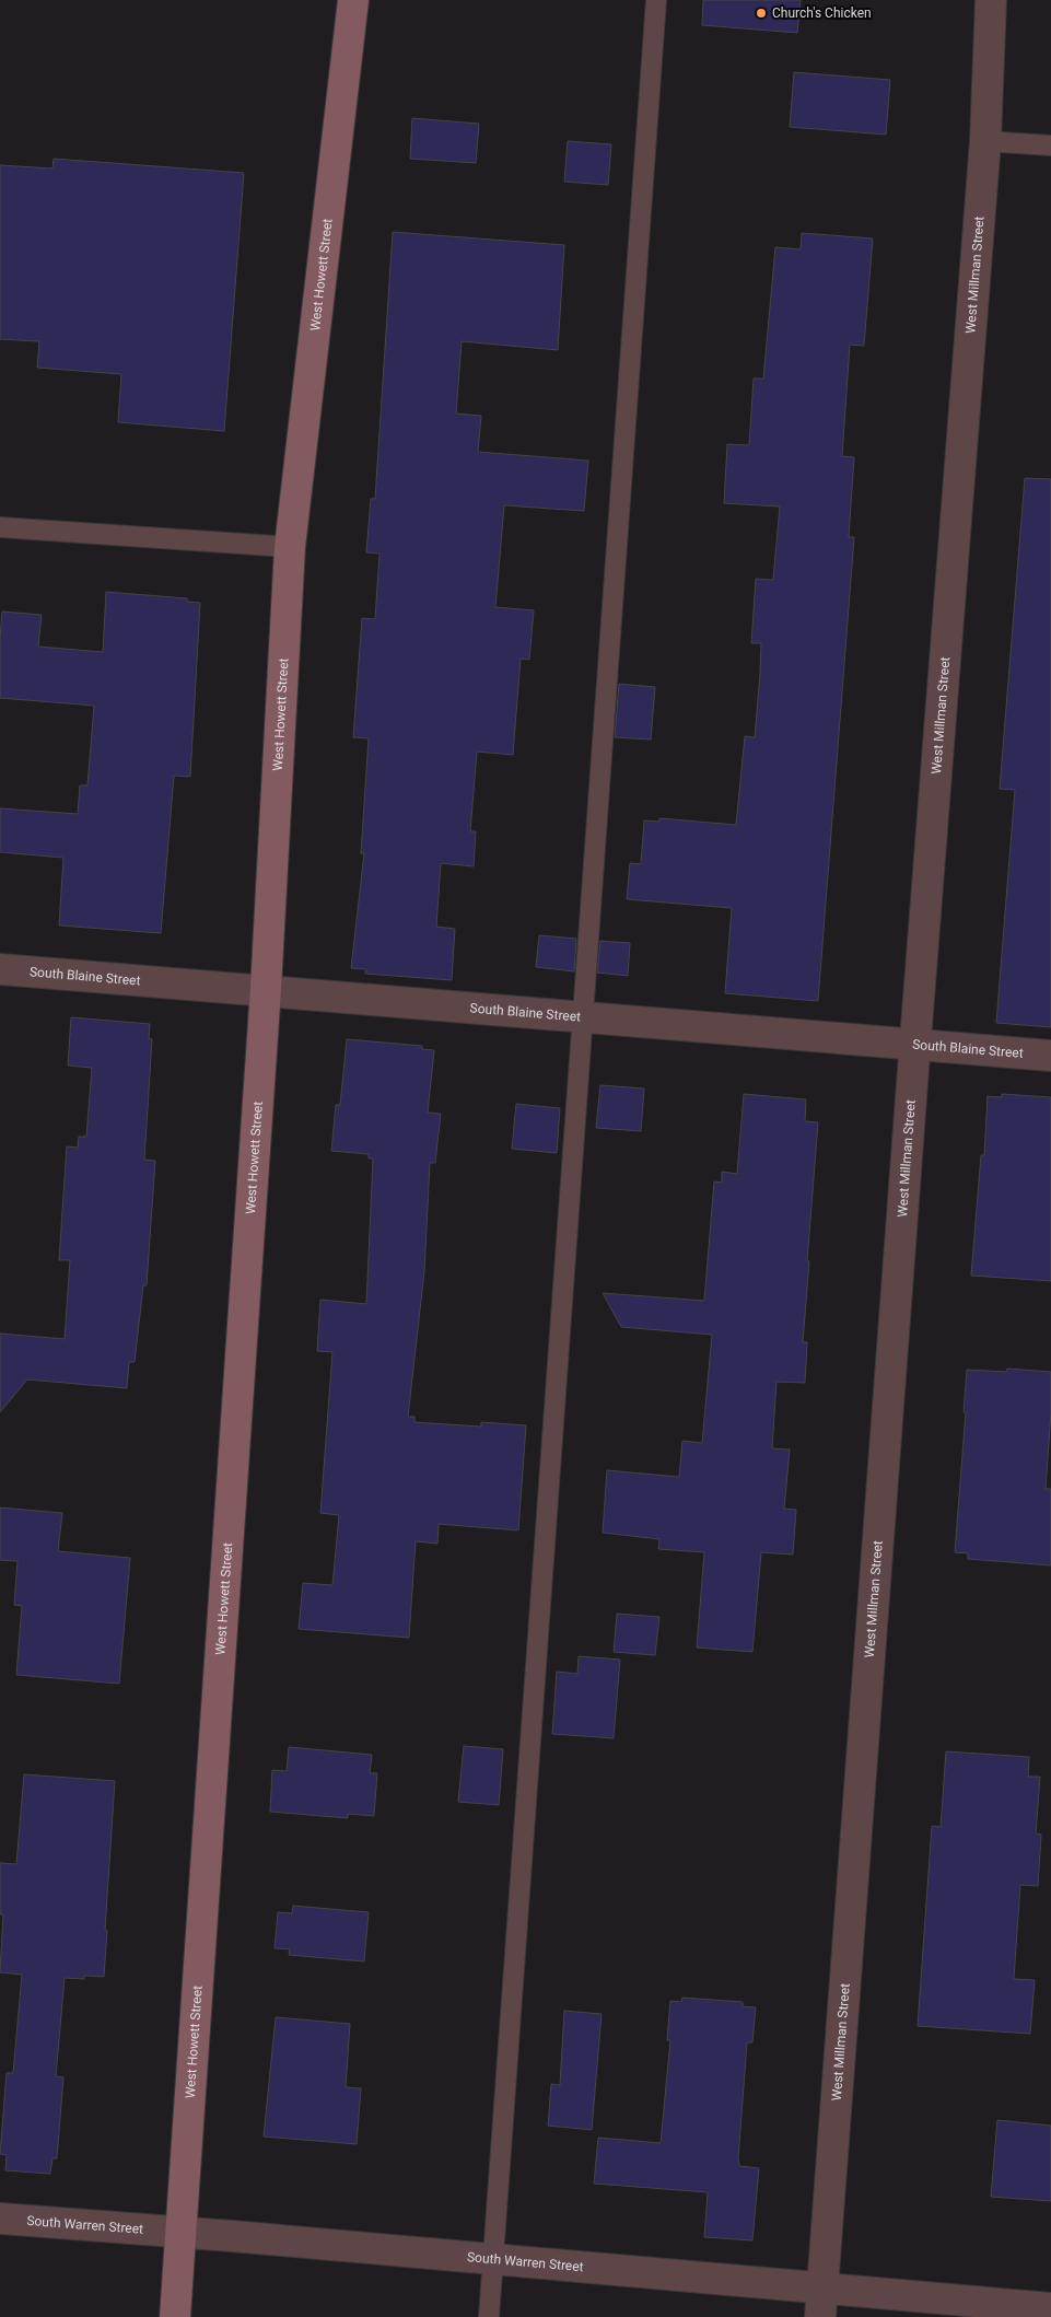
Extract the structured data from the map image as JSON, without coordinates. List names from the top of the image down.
{
  "streets": {
    "main road": ["West Howett Street"],
    "street": ["West Millman Street", "South Blaine Street", "South Warren Street"]
  },
  "crossings": [
    ["West Howett Street", "South Blaine Street"],
    ["West Howett Street", "South Warren Street"],
    ["West Millman Street", "South Blaine Street"],
    ["West Millman Street", "South Warren Street"]
  ],
  "places": ["Church's Chicken"]
}
